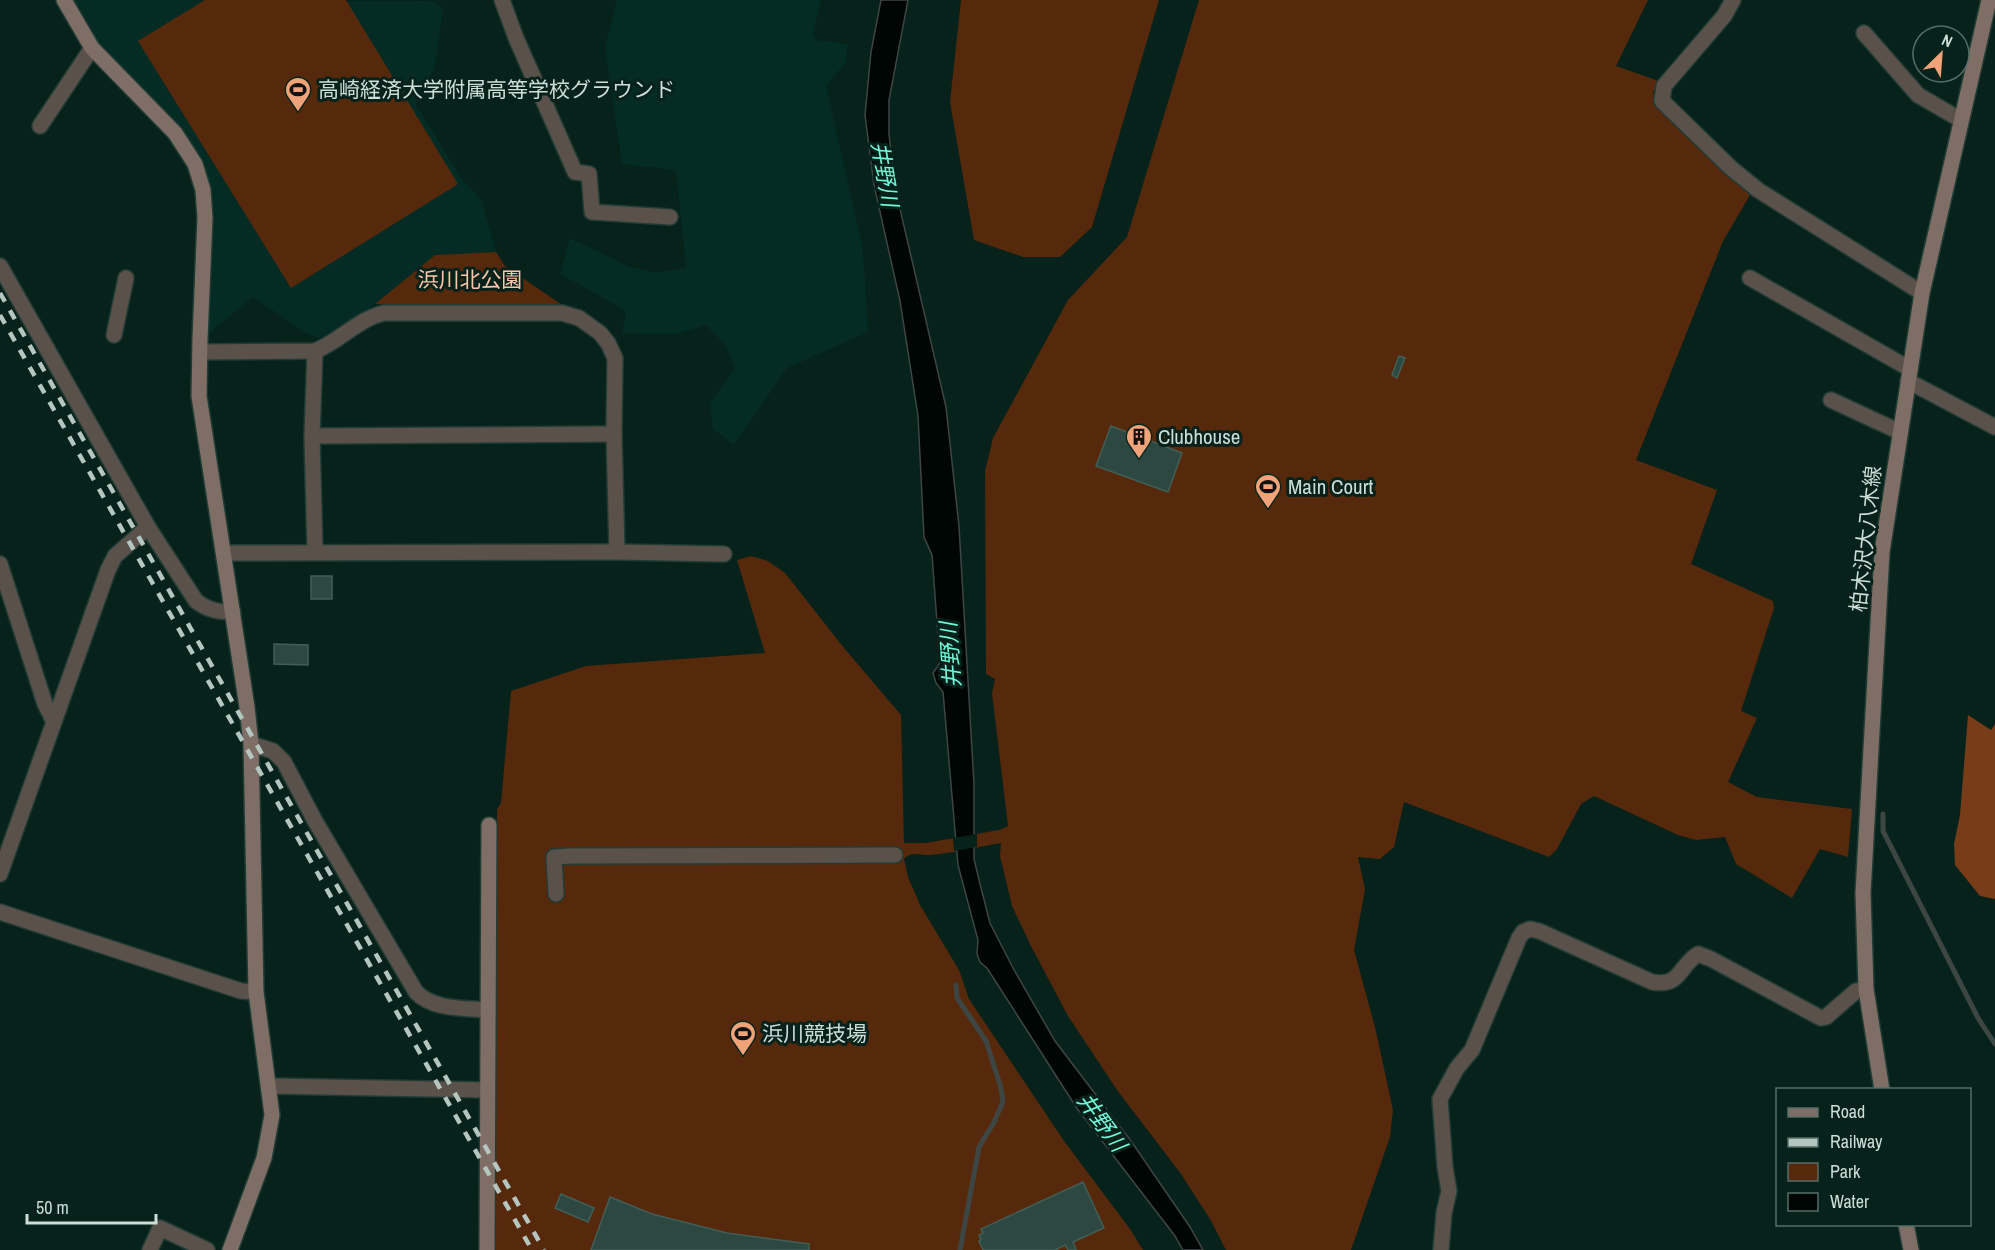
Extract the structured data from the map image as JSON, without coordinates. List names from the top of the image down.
{
  "streets": {
    "street": ["柏木沢大八木線"]
  },
  "water": ["井野川"],
  "parks": ["浜川北公園"],
  "places": {
    "sports": ["高崎経済大学附属高等学校グラウンド", "Main Court", "浜川競技場"],
    "building": ["Clubhouse"]
  },
  "legend": [
    "Road",
    "Railway",
    "Park",
    "Water"
  ],
  "scale_bar": "50 m",
  "north": "top right"
}
